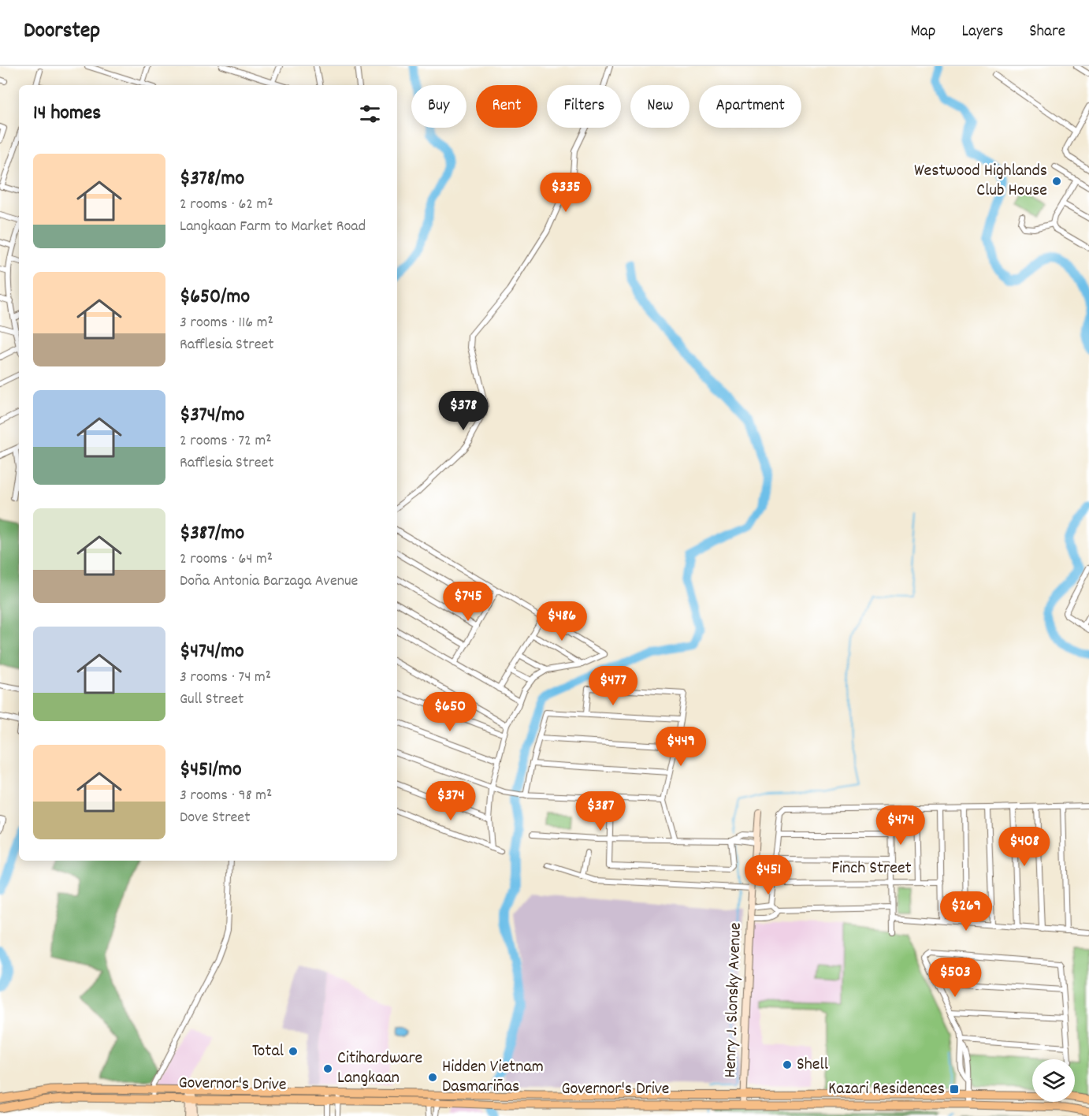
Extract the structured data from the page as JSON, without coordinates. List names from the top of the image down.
{
  "streets": {
    "main road": ["Governor's Drive"],
    "street": ["Finch Street", "Henry J. Slonsky Avenue"]
  },
  "crossings": [
    ["Henry J. Slonsky Avenue", "Governor's Drive"]
  ],
  "places": {
    "other": [
      "Westwood Highlands Club House",
      "Total",
      "Shell",
      "Citihardware Langkaan",
      "Hidden Vietnam Dasmariñas"
    ],
    "transit": ["Kazari Residences"]
  },
  "page": {
    "header": "Doorstep",
    "nav": ["Map", "Layers", "Share"],
    "chip": [
      "Buy",
      "Rent",
      "Filters",
      "New",
      "Apartment"
    ],
    "heading": "14 homes",
    "list": [
      {
        "name": "$378/mo",
        "note": "2 rooms · 62 m² · Langkaan Farm to Market Road"
      },
      {
        "name": "$650/mo",
        "note": "3 rooms · 116 m² · Rafflesia Street"
      },
      {
        "name": "$374/mo",
        "note": "2 rooms · 72 m² · Rafflesia Street"
      },
      {
        "name": "$387/mo",
        "note": "2 rooms · 64 m² · Doña Antonia Barzaga Avenue"
      },
      {
        "name": "$474/mo",
        "note": "3 rooms · 74 m² · Gull Street"
      },
      {
        "name": "$451/mo",
        "note": "3 rooms · 98 m² · Dove Street"
      }
    ],
    "price": [
      "$335",
      "$378",
      "$745",
      "$486",
      "$477",
      "$650",
      "$449",
      "$374",
      "$387",
      "$474",
      "$408",
      "$451",
      "$269",
      "$503"
    ]
  }
}
